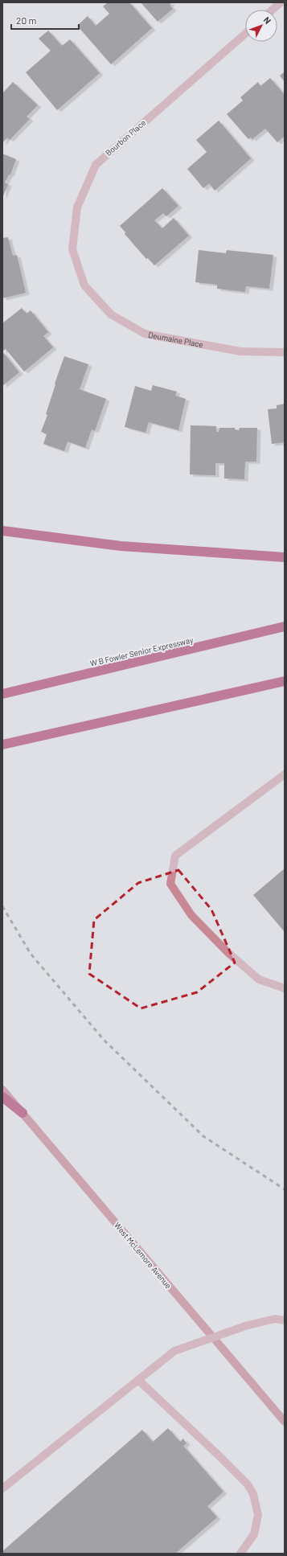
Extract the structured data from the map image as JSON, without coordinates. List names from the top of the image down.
{
  "streets": {
    "highway": ["W B Fowler Senior Expressway"],
    "main road": ["West McLemore Avenue"],
    "street": ["Bourbon Place", "Deumaine Place"]
  },
  "crossings": [
    ["Bourbon Place", "Deumaine Place"]
  ],
  "scale_bar": "20 m",
  "north": "top right"
}
